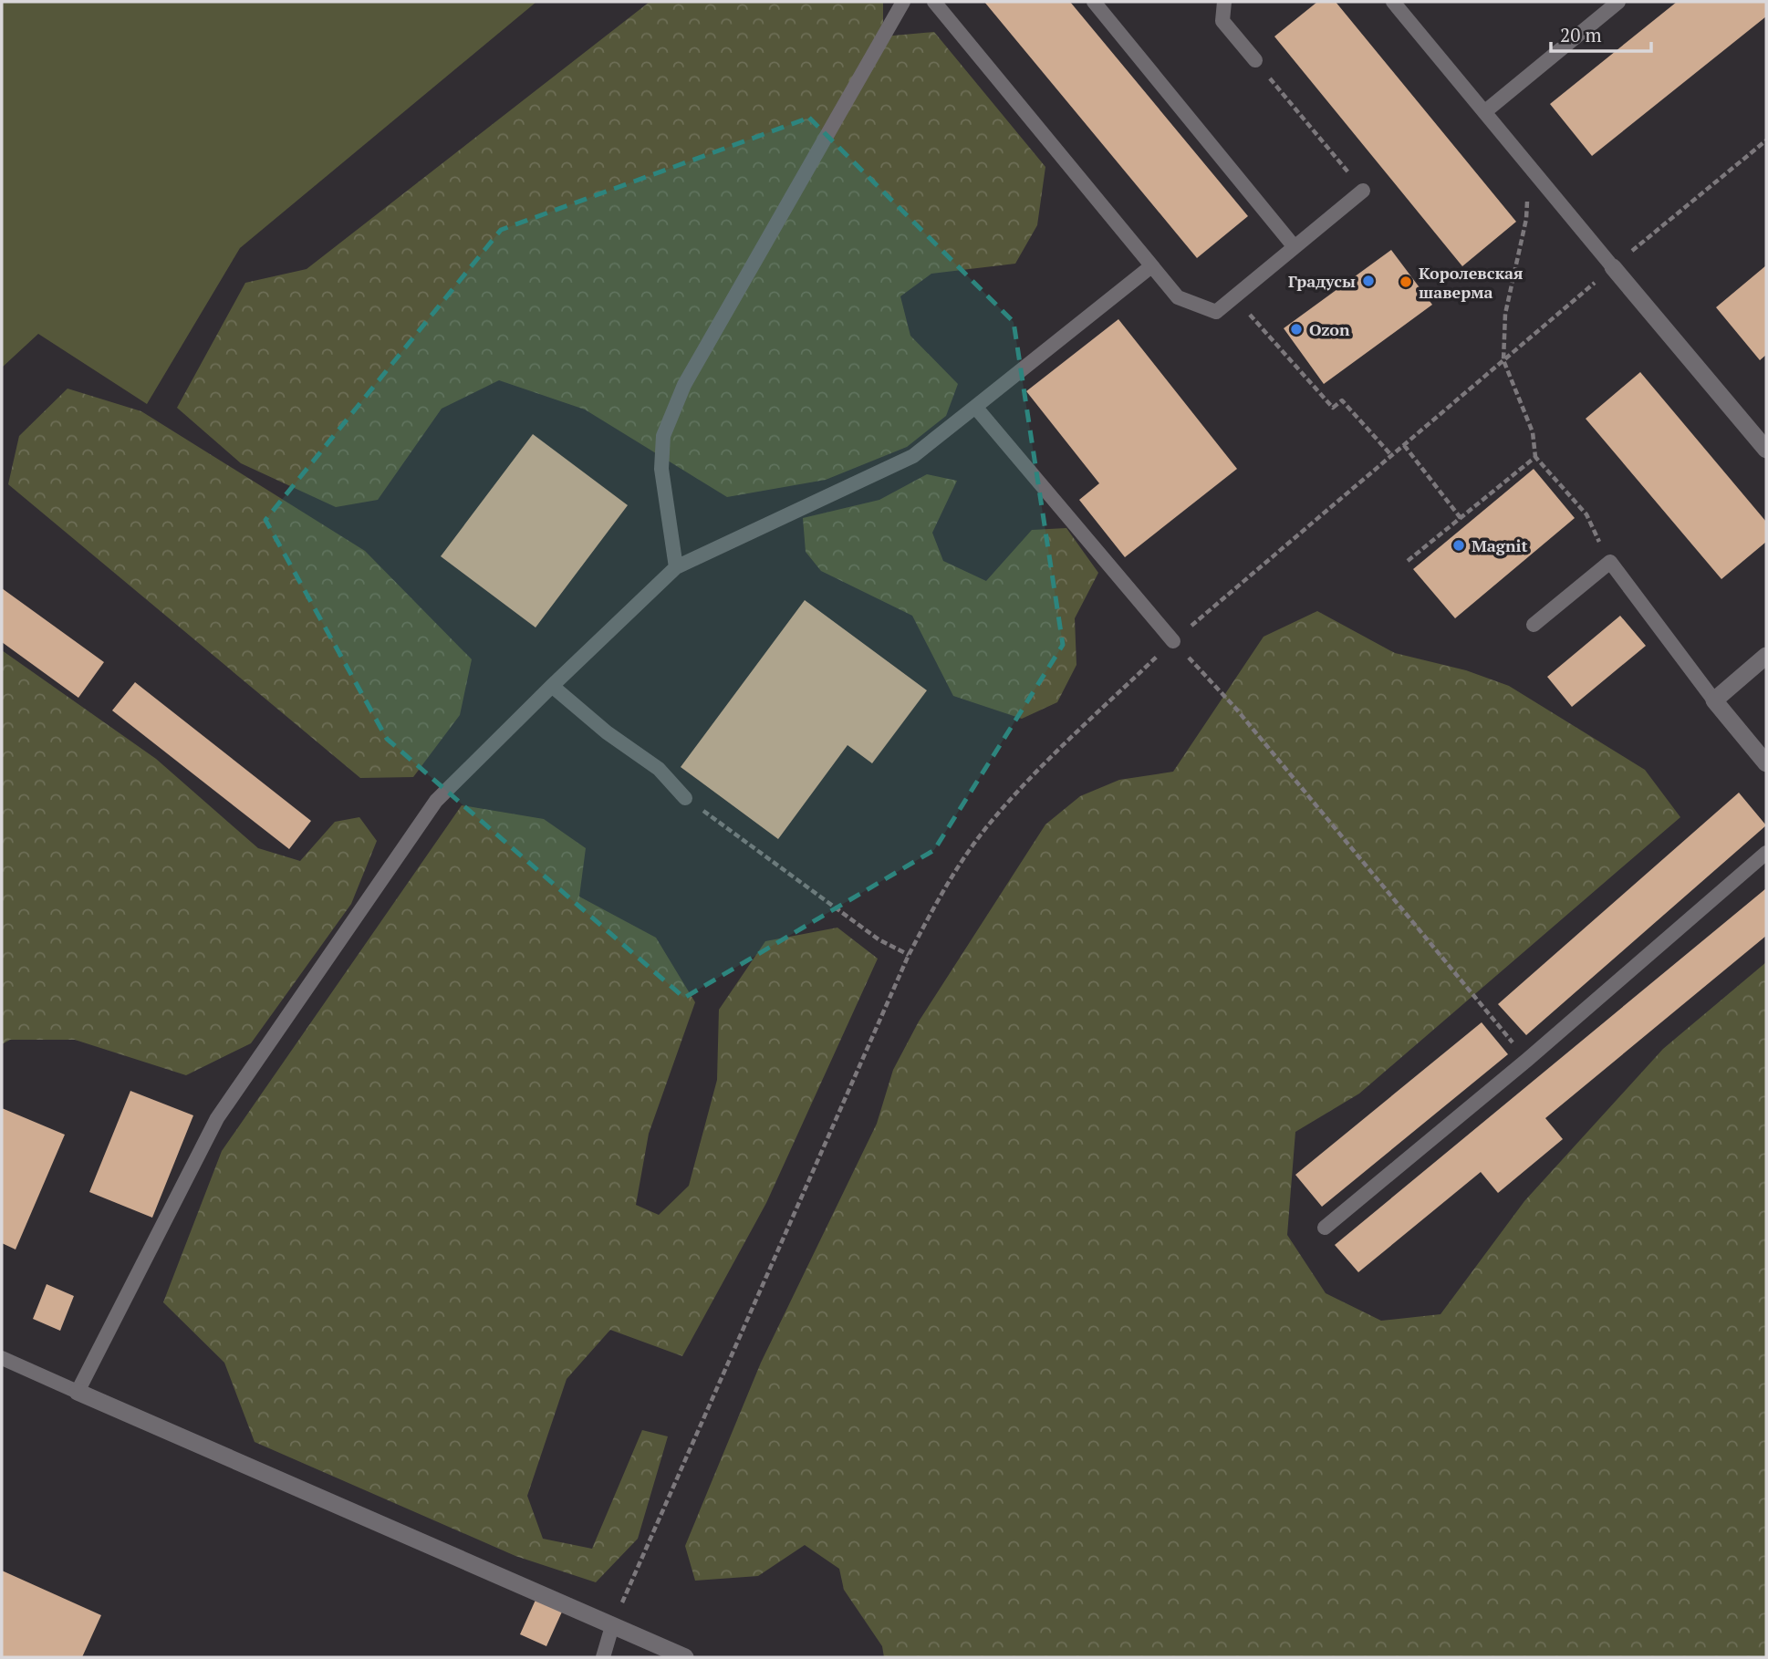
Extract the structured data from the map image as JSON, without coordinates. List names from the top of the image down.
{
  "places": [
    "Градусы",
    "Королевская шаверма",
    "Ozon",
    "Magnit"
  ],
  "scale_bar": "20 m"
}
